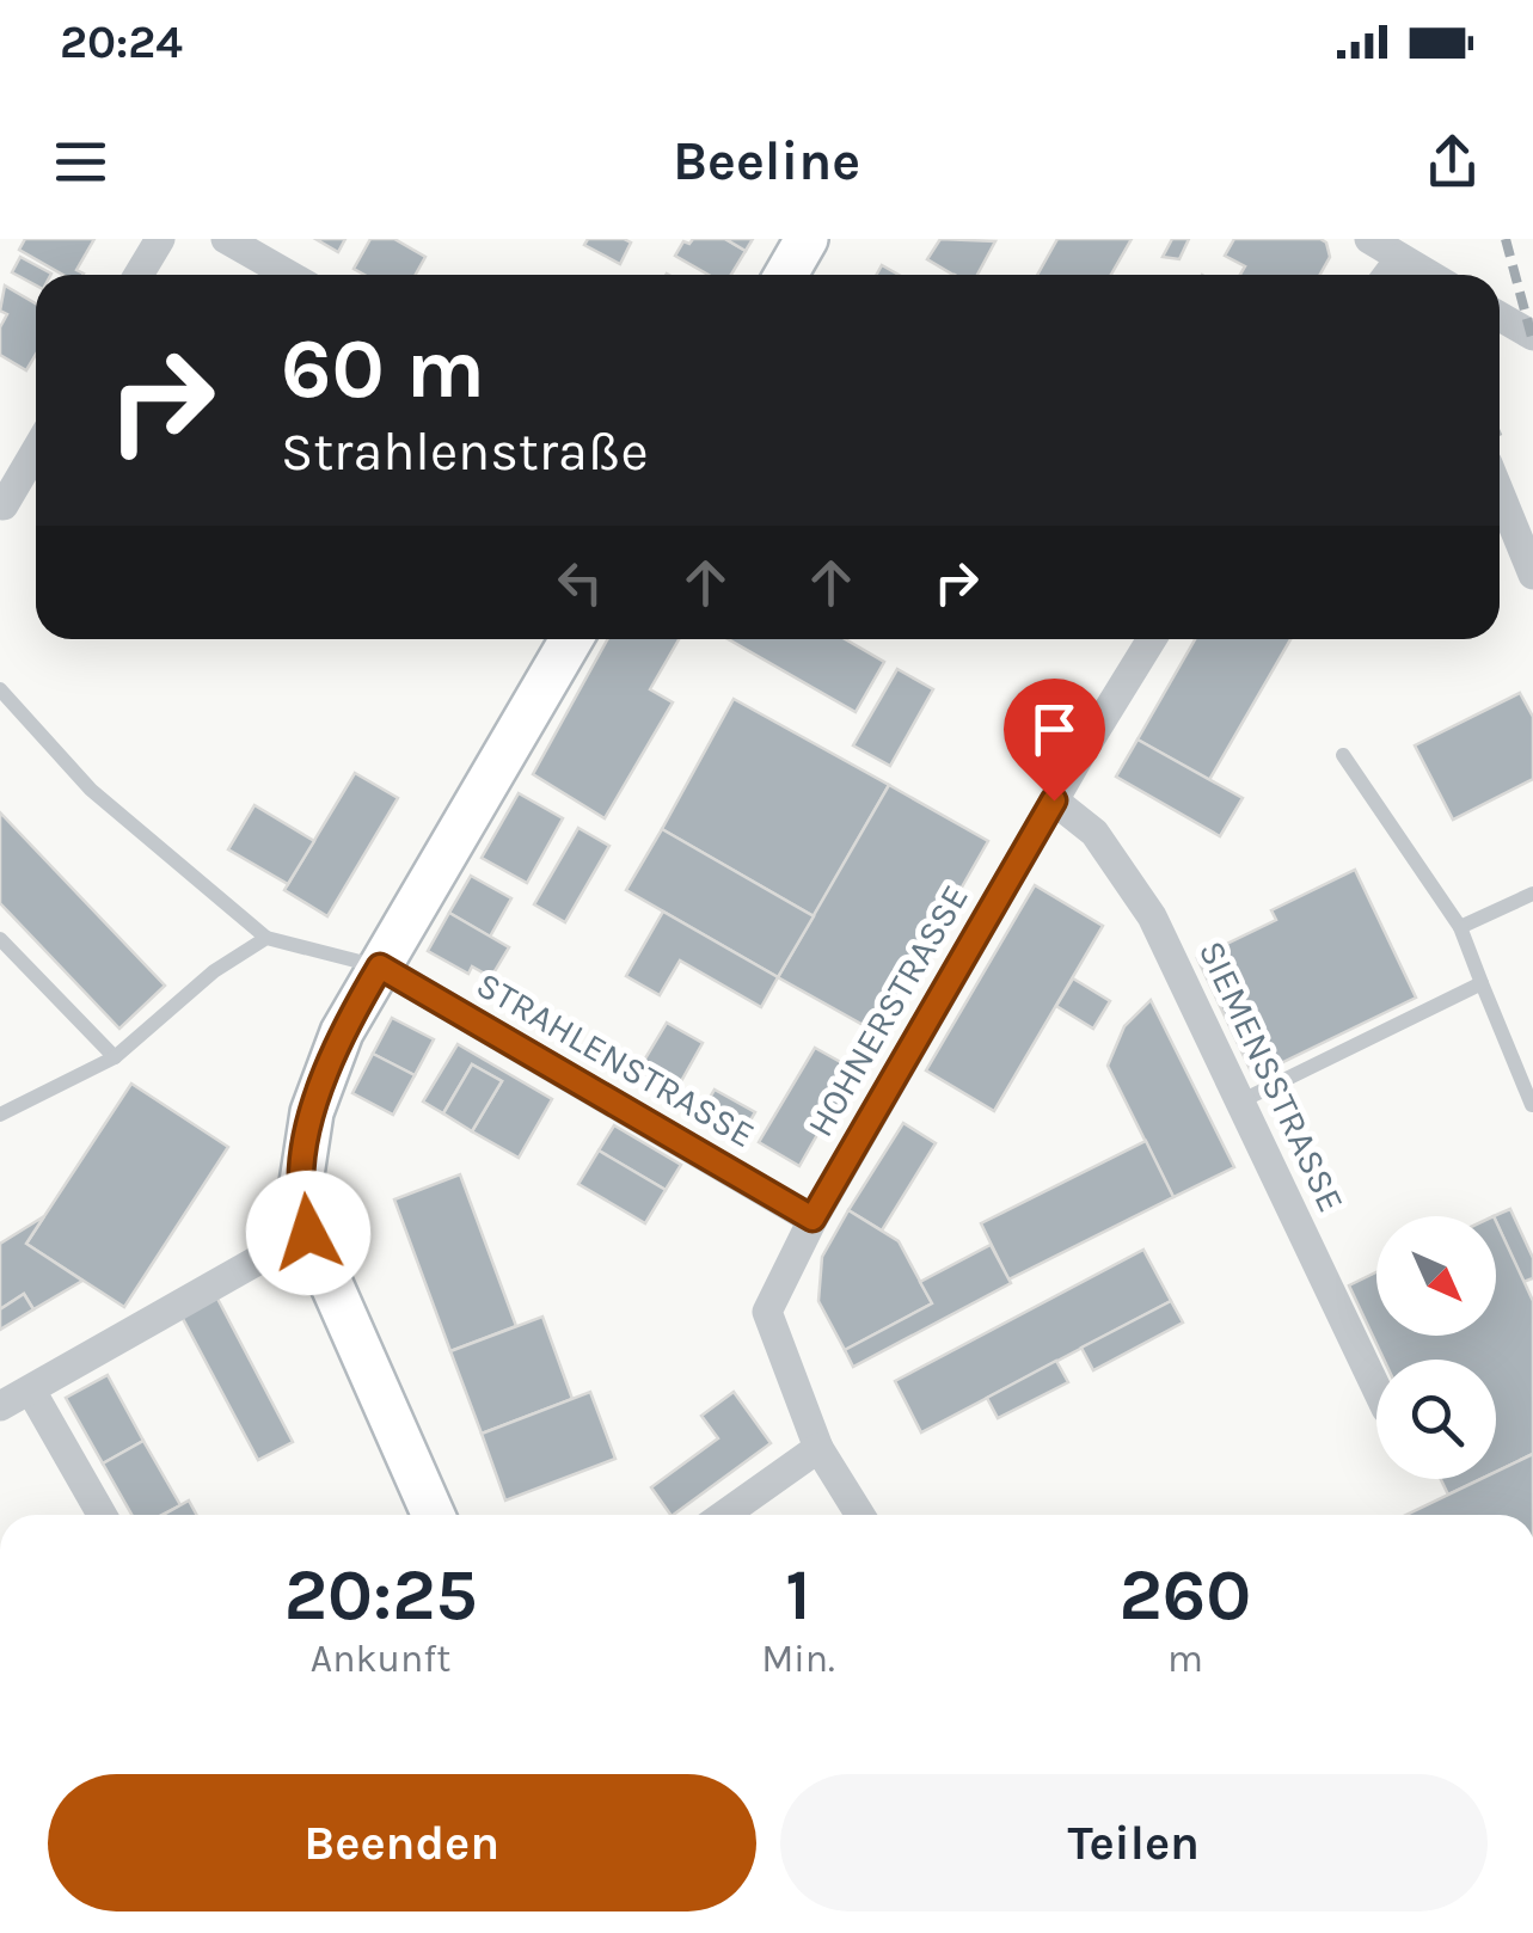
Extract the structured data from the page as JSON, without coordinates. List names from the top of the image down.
{
  "streets": {
    "street": ["HOHNERSTRASSE", "STRAHLENSTRASSE", "SIEMENSSTRASSE"]
  },
  "crossings": [
    ["HOHNERSTRASSE", "STRAHLENSTRASSE"],
    ["HOHNERSTRASSE", "SIEMENSSTRASSE"]
  ],
  "north": "bottom right",
  "page": {
    "status": "20:24",
    "header": "Beeline",
    "turn": ["60 m", "Strahlenstraße"],
    "eta": [
      "20:25",
      "Ankunft",
      "1",
      "Min.",
      "260",
      "m"
    ],
    "buttons": ["Beenden", "Teilen"]
  }
}
